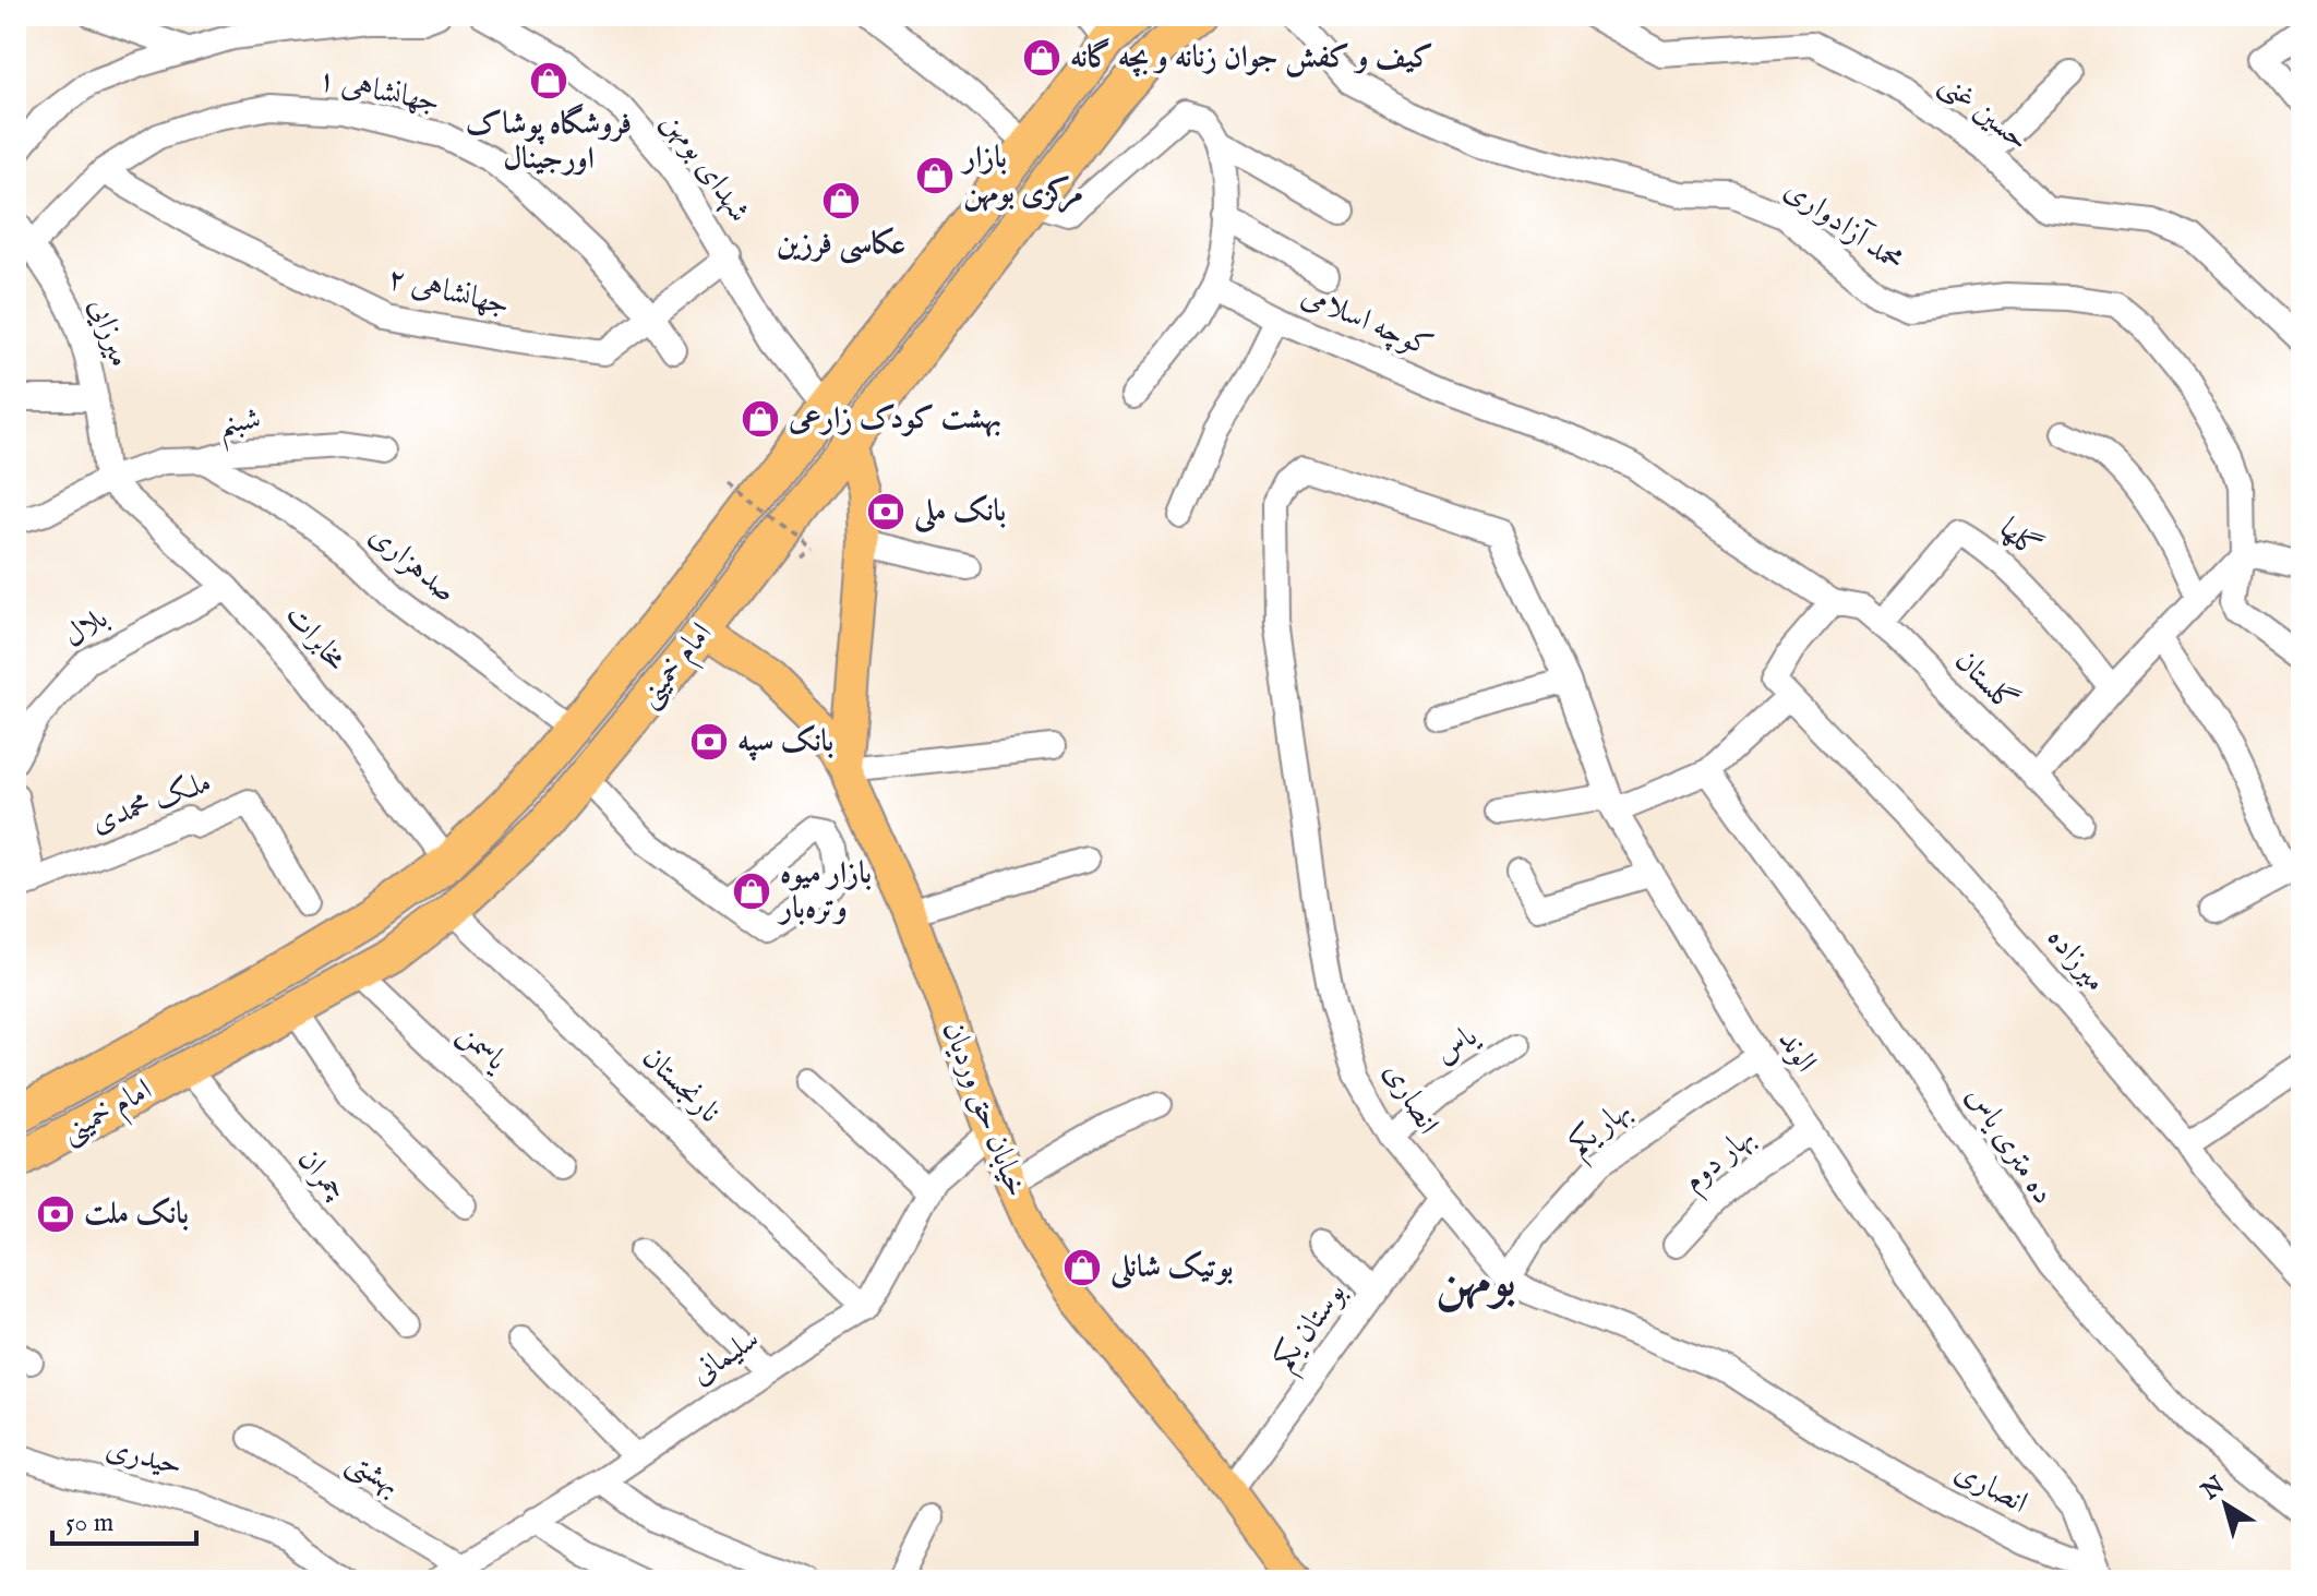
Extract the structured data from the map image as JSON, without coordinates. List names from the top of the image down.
{
  "streets": {
    "highway": ["امام خمینی"],
    "main road": ["خیابان حق وردیان"],
    "street": [
      "جهانشاهی ۱",
      "حسین غنی",
      "شهدای بومهن",
      "محمد آزادواری",
      "جهانشاهی ۲",
      "کوچه اسلامی",
      "میرزایی",
      "شبنم",
      "گلها",
      "صدهزاری",
      "بلال",
      "مخابرات",
      "گلستان",
      "ملک محمدی",
      "میرزاده",
      "یاس",
      "یاسمن",
      "الوند",
      "نارنجستان",
      "انصاری",
      "بهار یکم",
      "ده متری یاس",
      "بهار دوم",
      "چمران",
      "بوستان یکم",
      "سلیمانی",
      "حیدری",
      "بهشتی"
    ]
  },
  "crossings": [
    ["جهانشاهی ۱", "جهانشاهی ۲"],
    ["جهانشاهی ۱", "میرزایی"],
    ["شهدای بومهن", "جهانشاهی ۲"],
    ["شهدای بومهن", "امام خمینی"],
    ["کوچه اسلامی", "گلستان"],
    ["میرزایی", "شبنم"],
    ["میرزایی", "مخابرات"],
    ["شبنم", "صدهزاری"],
    ["شبنم", "مخابرات"],
    ["گلها", "گلستان"],
    ["صدهزاری", "امام خمینی"],
    ["بلال", "مخابرات"],
    ["مخابرات", "امام خمینی"],
    ["امام خمینی", "یاسمن"],
    ["امام خمینی", "نارنجستان"],
    ["امام خمینی", "خیابان حق وردیان"],
    ["امام خمینی", "چمران"],
    ["یاس", "انصاری"],
    ["الوند", "انصاری"],
    ["الوند", "بهار یکم"],
    ["الوند", "بهار دوم"],
    ["نارنجستان", "سلیمانی"],
    ["انصاری", "بهار یکم"],
    ["انصاری", "بوستان یکم"],
    ["خیابان حق وردیان", "بوستان یکم"],
    ["خیابان حق وردیان", "سلیمانی"],
    ["سلیمانی", "بهشتی"]
  ],
  "districts": ["بومهن"],
  "places": {
    "shop": [
      "کیف و کفش جوان زنانه و بچه گانه",
      "فروشگاه پوشاک اورجینال",
      "بازار مرکزی بومهن",
      "عکاسی فرزین",
      "بهشت کودک زارعی",
      "بازار میوه وتره‌بار",
      "بوتیک شانلی"
    ],
    "bank": ["بانک ملی", "بانک سپه", "بانک ملت"]
  },
  "scale_bar": "50 m",
  "north": "top left"
}
